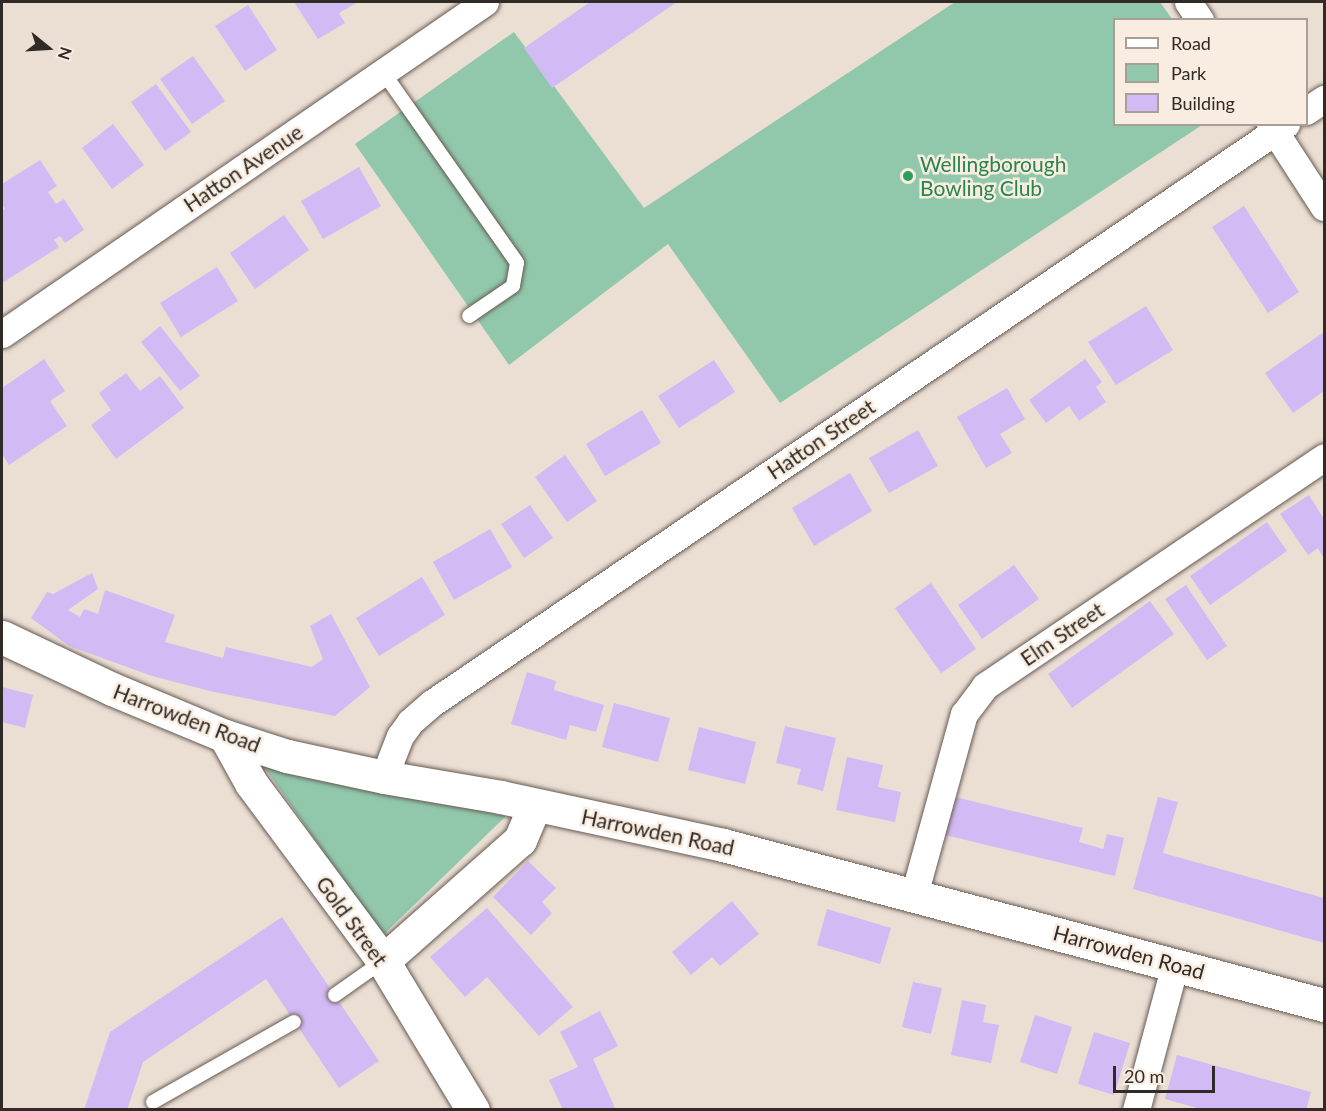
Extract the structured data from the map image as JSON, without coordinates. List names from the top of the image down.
{
  "streets": {
    "main road": ["Harrowden Road", "Gold Street"],
    "street": ["Hatton Avenue", "Hatton Street", "Elm Street"]
  },
  "crossings": [
    ["Hatton Street", "Harrowden Road"],
    ["Elm Street", "Harrowden Road"],
    ["Harrowden Road", "Gold Street"]
  ],
  "places": ["Wellingborough Bowling Club"],
  "legend": ["Road", "Park", "Building"],
  "scale_bar": "20 m",
  "north": "right"
}
